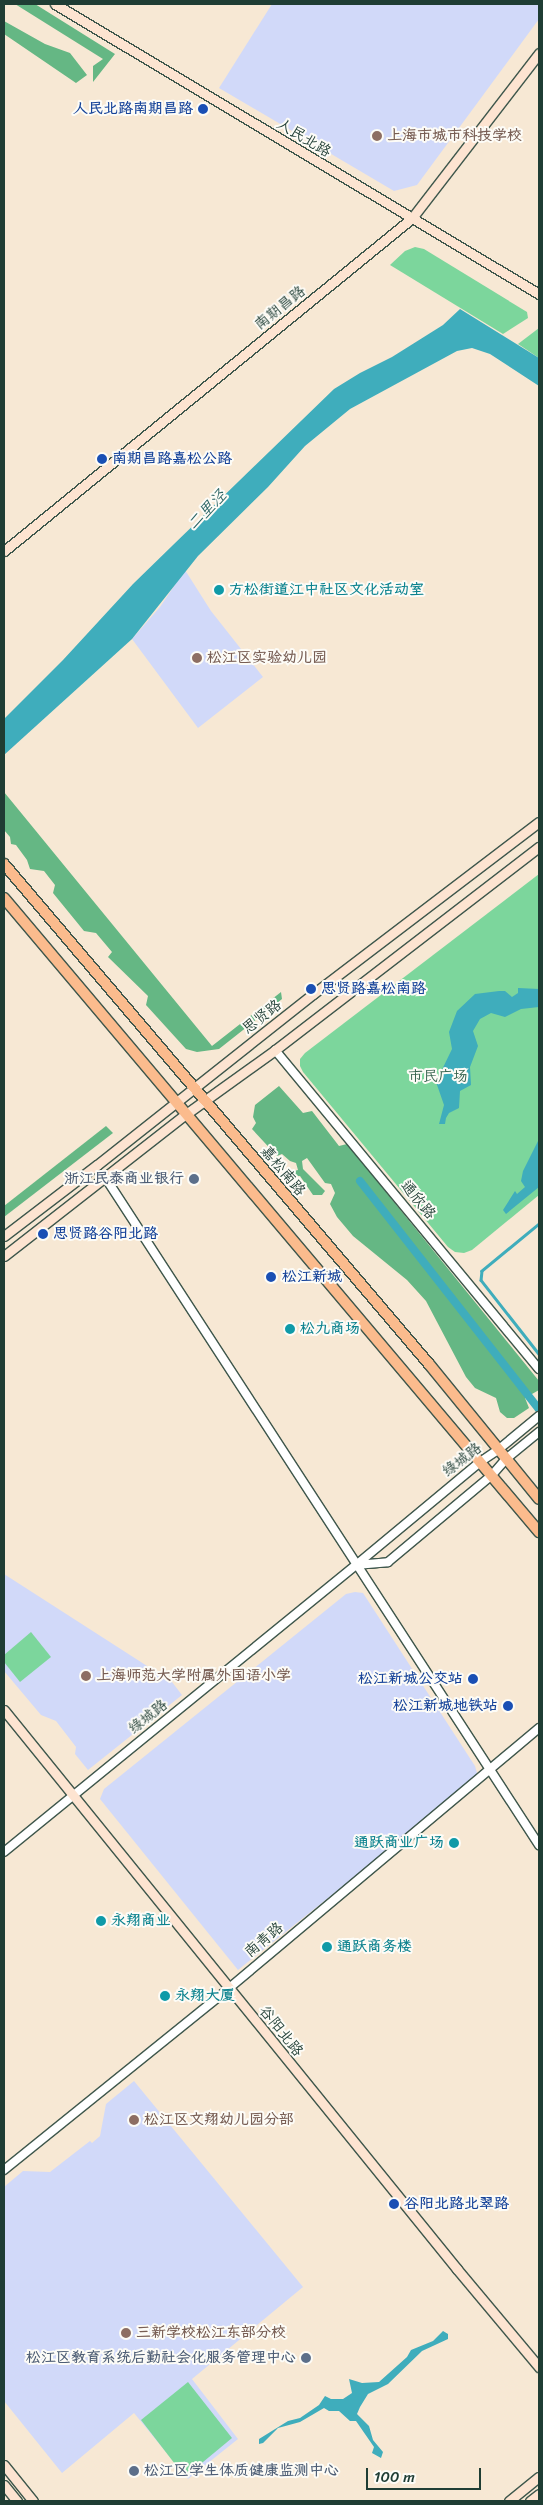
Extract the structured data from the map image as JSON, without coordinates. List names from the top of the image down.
{
  "streets": {
    "main road": [
      "人民北路",
      "南期昌路",
      "思贤路",
      "嘉松南路",
      "谷阳北路"
    ],
    "street": ["通欣路", "绿城路", "南青路"]
  },
  "crossings": [
    ["人民北路", "南期昌路"],
    ["思贤路", "嘉松南路"],
    ["嘉松南路", "绿城路"],
    ["绿城路", "谷阳北路"],
    ["南青路", "谷阳北路"]
  ],
  "water": ["二里泾"],
  "parks": ["市民广场"],
  "places": [
    "人民北路南期昌路",
    "上海市城市科技学校",
    "南期昌路嘉松公路",
    "方松街道江中社区文化活动室",
    "松江区实验幼儿园",
    "思贤路嘉松南路",
    "浙江民泰商业银行",
    "思贤路谷阳北路",
    "松江新城",
    "松九商场",
    "上海师范大学附属外国语小学",
    "松江新城公交站",
    "松江新城地铁站",
    "通跃商业广场",
    "永翔商业",
    "通跃商务楼",
    "永翔大厦",
    "松江区文翔幼儿园分部",
    "谷阳北路北翠路",
    "三新学校松江东部分校",
    "松江区教育系统后勤社会化服务管理中心",
    "松江区学生体质健康监测中心"
  ],
  "scale_bar": "100 m"
}
